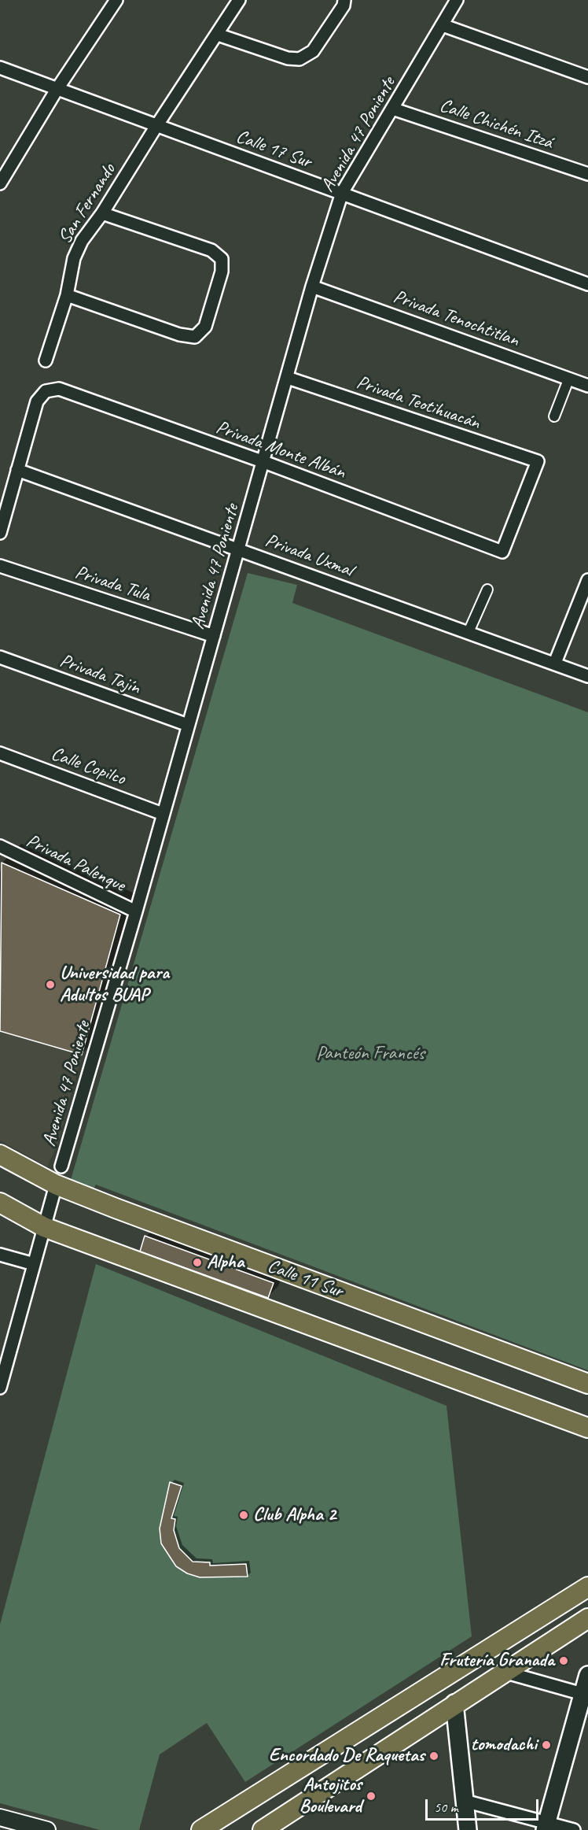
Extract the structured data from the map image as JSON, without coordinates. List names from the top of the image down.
{
  "streets": {
    "main road": ["Calle 11 Sur"],
    "street": [
      "Calle Chichén Itzá",
      "Avenida 47 Poniente",
      "Calle 17 Sur",
      "San Fernando",
      "Privada Tenochtitlan",
      "Privada Teotihuacán",
      "Privada Monte Albán",
      "Privada Uxmal",
      "Privada Tula",
      "Privada Tajín",
      "Calle Copilco",
      "Privada Palenque"
    ]
  },
  "crossings": [
    ["Calle Chichén Itzá", "Avenida 47 Poniente"],
    ["Avenida 47 Poniente", "Calle 17 Sur"],
    ["Avenida 47 Poniente", "Privada Tenochtitlan"],
    ["Avenida 47 Poniente", "Privada Teotihuacán"],
    ["Avenida 47 Poniente", "Privada Monte Albán"],
    ["Avenida 47 Poniente", "Privada Uxmal"],
    ["Avenida 47 Poniente", "Privada Tula"],
    ["Avenida 47 Poniente", "Privada Tajín"],
    ["Avenida 47 Poniente", "Calle Copilco"],
    ["Avenida 47 Poniente", "Privada Palenque"],
    ["Calle 17 Sur", "San Fernando"],
    ["Privada Teotihuacán", "Privada Monte Albán"],
    ["Privada Monte Albán", "Privada Uxmal"]
  ],
  "parks": ["Panteón Francés"],
  "places": [
    "Universidad para Adultos BUAP",
    "Alpha",
    "Club Alpha 2",
    "Frutería Granada",
    "tomodachi",
    "Encordado De Raquetas",
    "Antojitos Boulevard"
  ],
  "scale_bar": "50 m"
}
